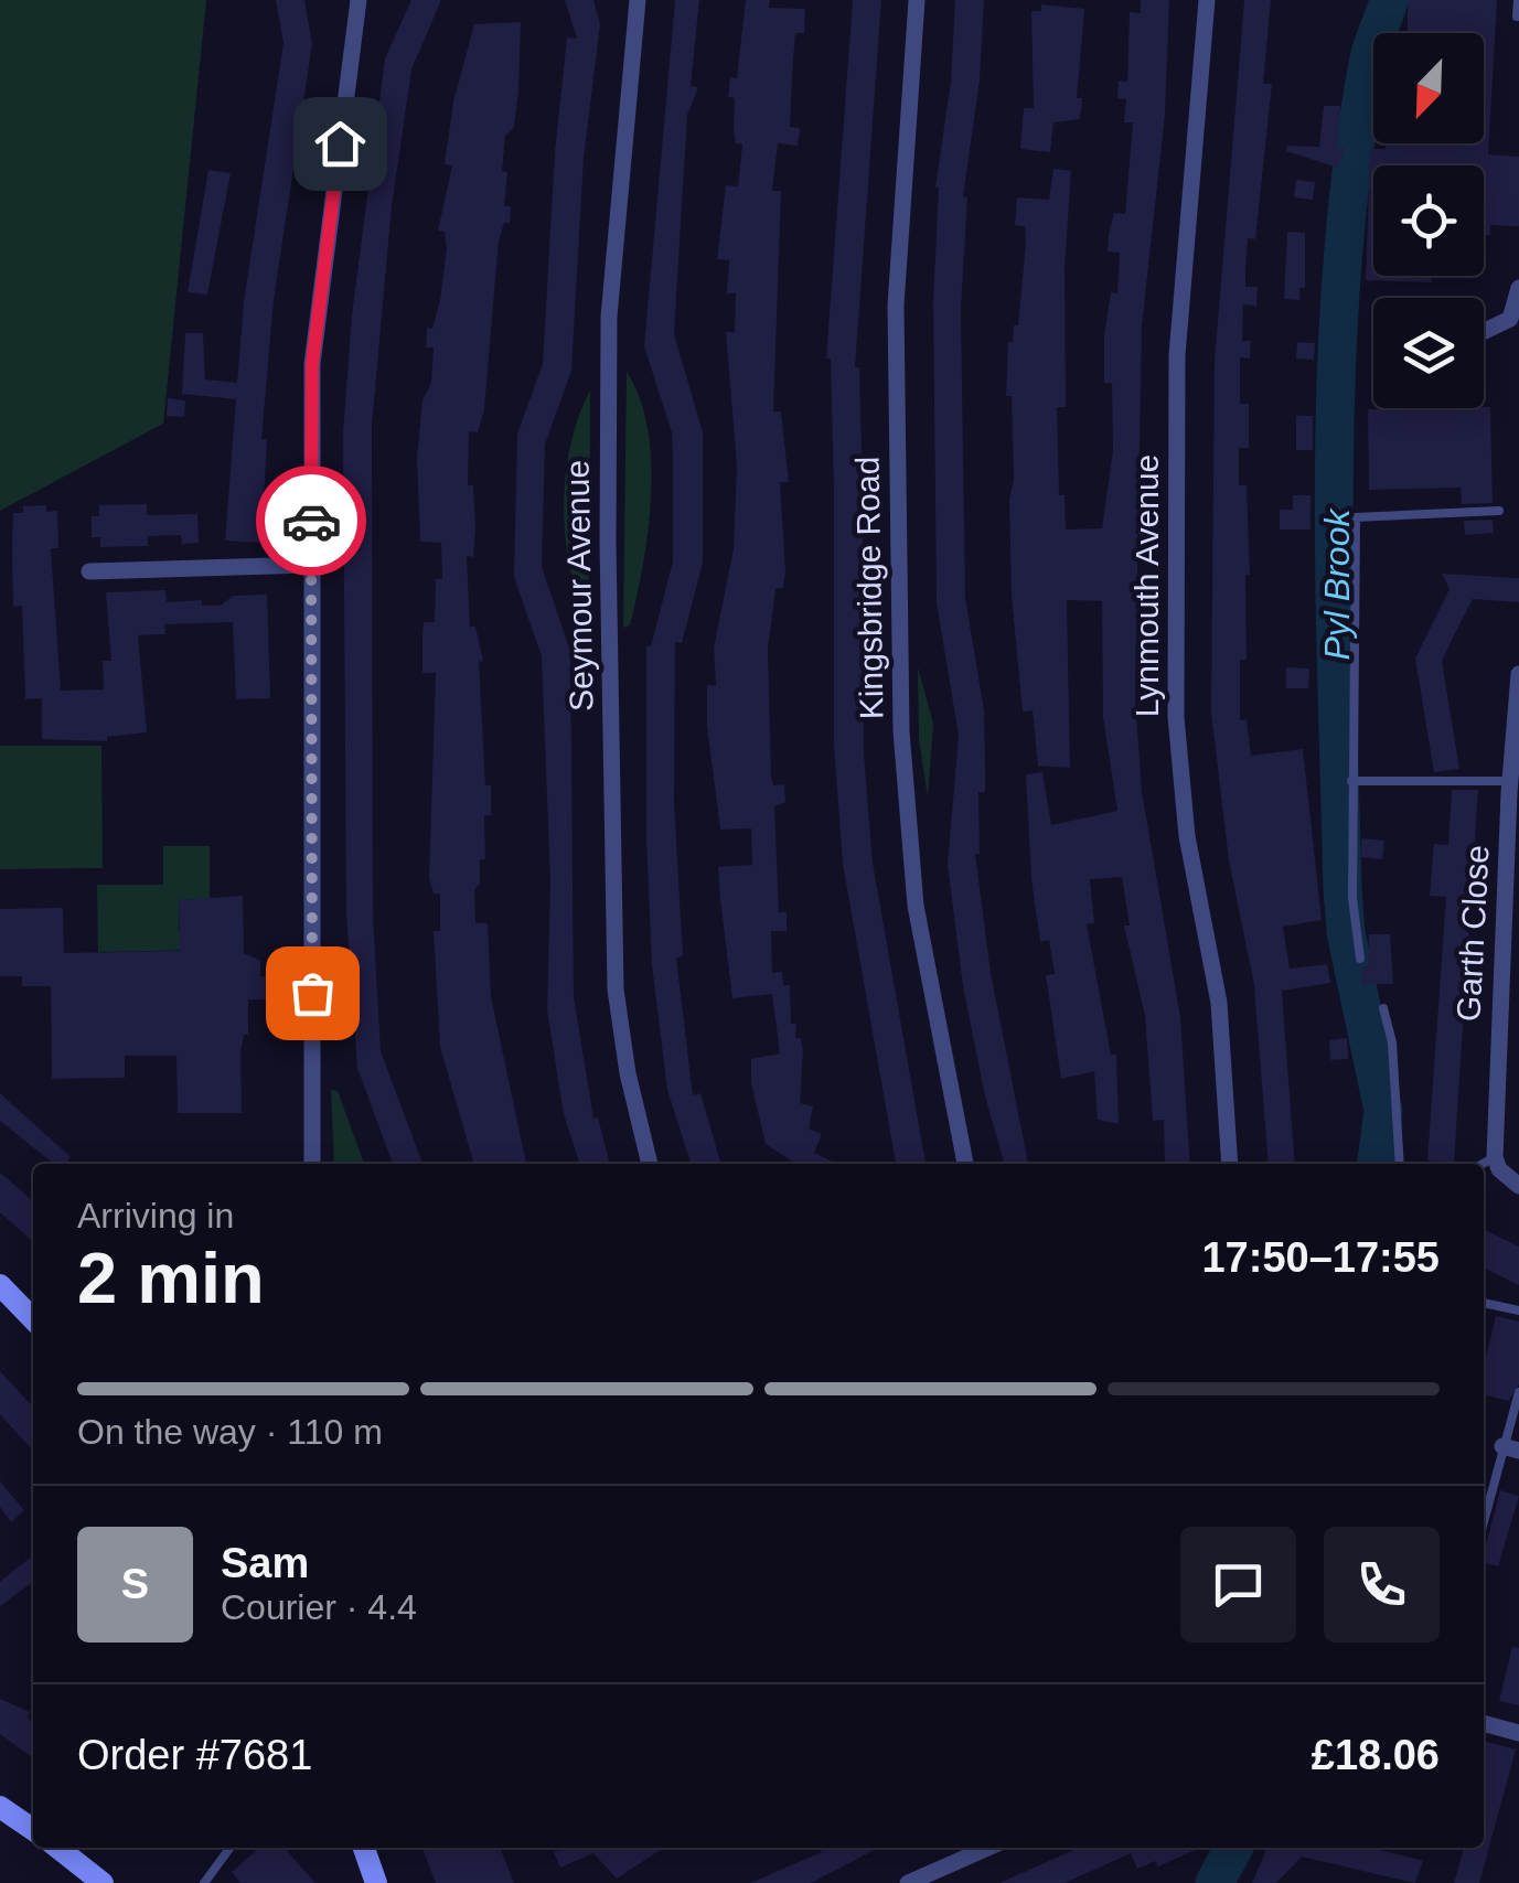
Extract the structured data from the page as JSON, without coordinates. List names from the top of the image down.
{
  "streets": {
    "street": [
      "Seymour Avenue",
      "Lynmouth Avenue",
      "Kingsbridge Road",
      "Garth Close"
    ]
  },
  "water": ["Pyl Brook"],
  "north": "bottom left",
  "page": {
    "heading": ["2 min", "Arriving in", "17:50–17:55"],
    "panel": [
      "Sam",
      "Courier · 4.4",
      "Order #7681",
      "£18.06"
    ],
    "bar": "On the way · 110 m",
    "round": "S"
  }
}
